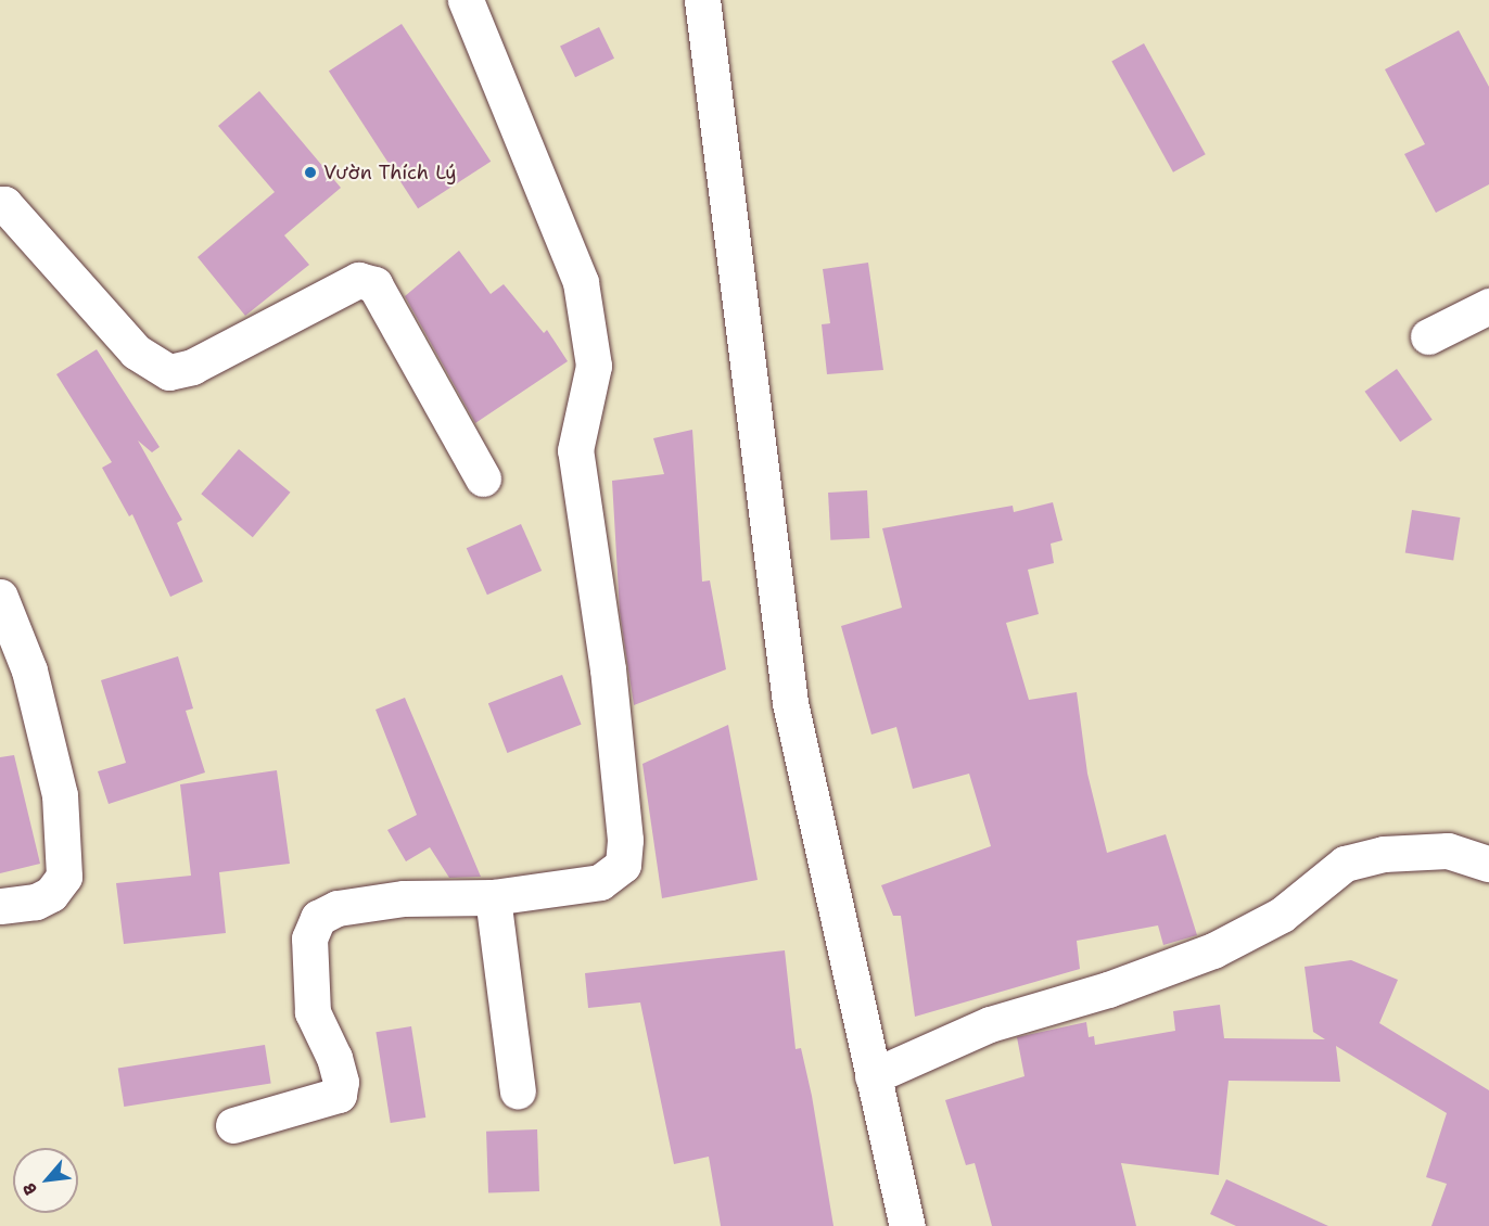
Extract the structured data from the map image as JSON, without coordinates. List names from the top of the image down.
{
  "places": ["Vườn Thích Lý"],
  "north": "bottom left"
}
